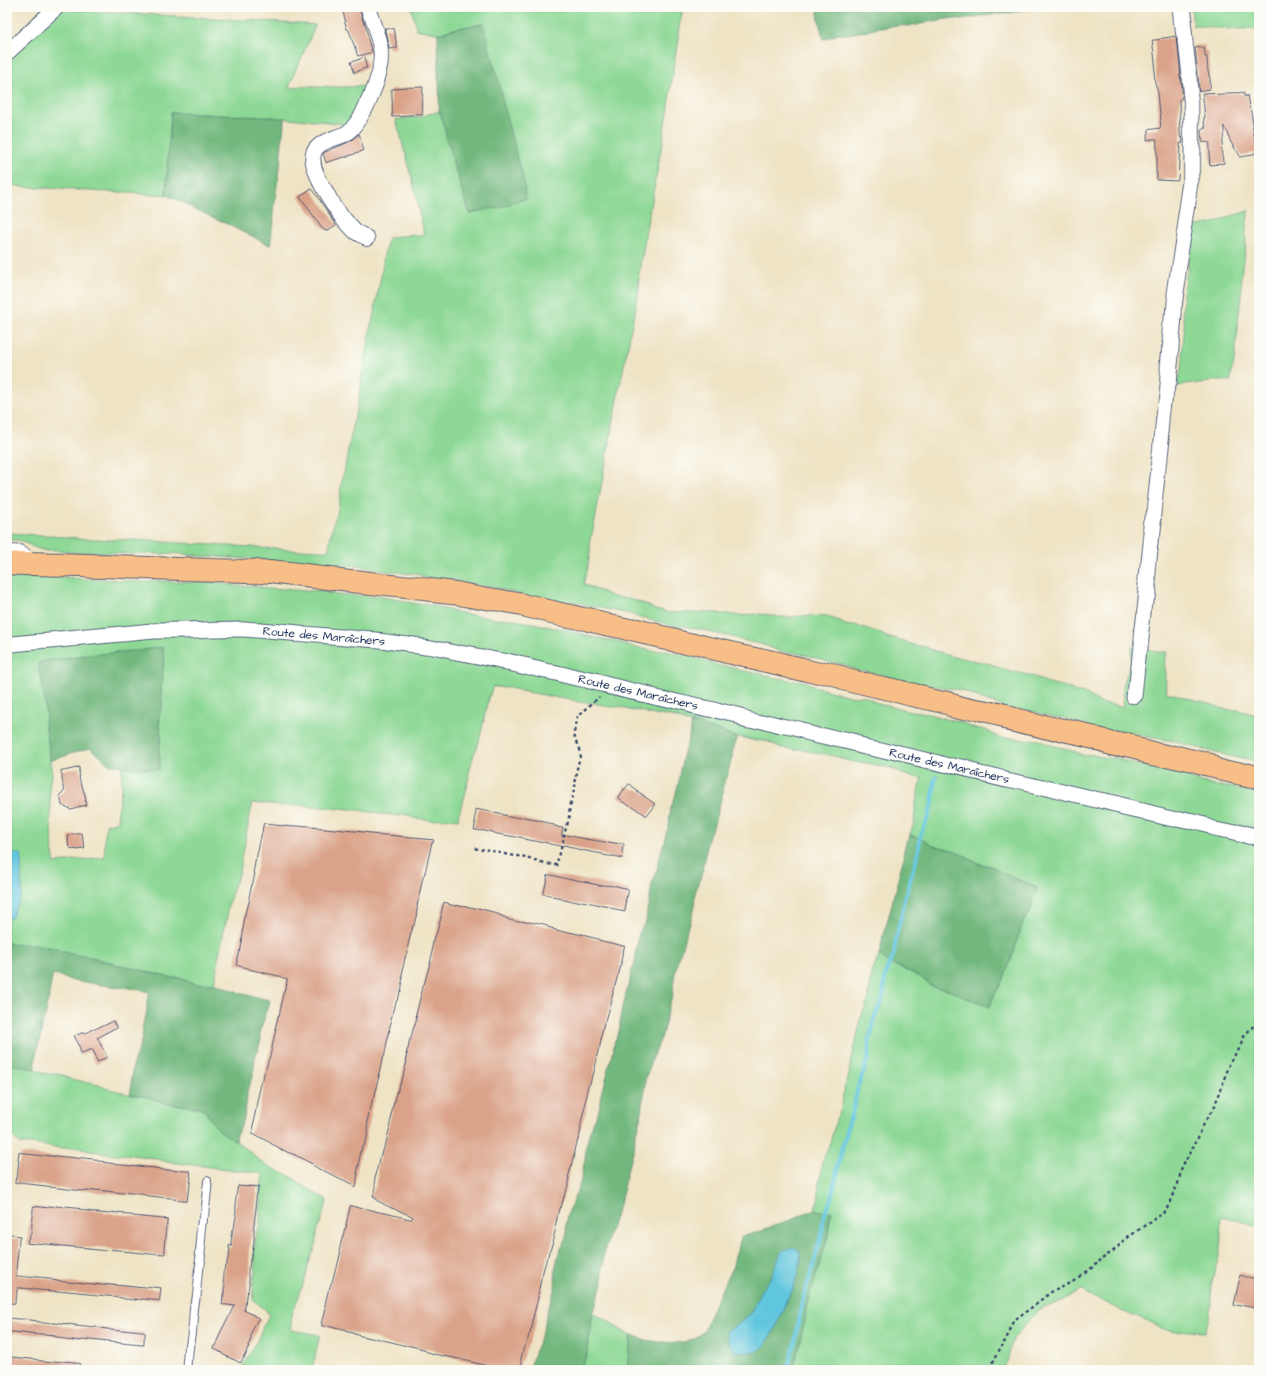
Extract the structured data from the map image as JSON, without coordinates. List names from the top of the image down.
{
  "streets": {
    "street": ["Route des Maraîchers"]
  }
}
